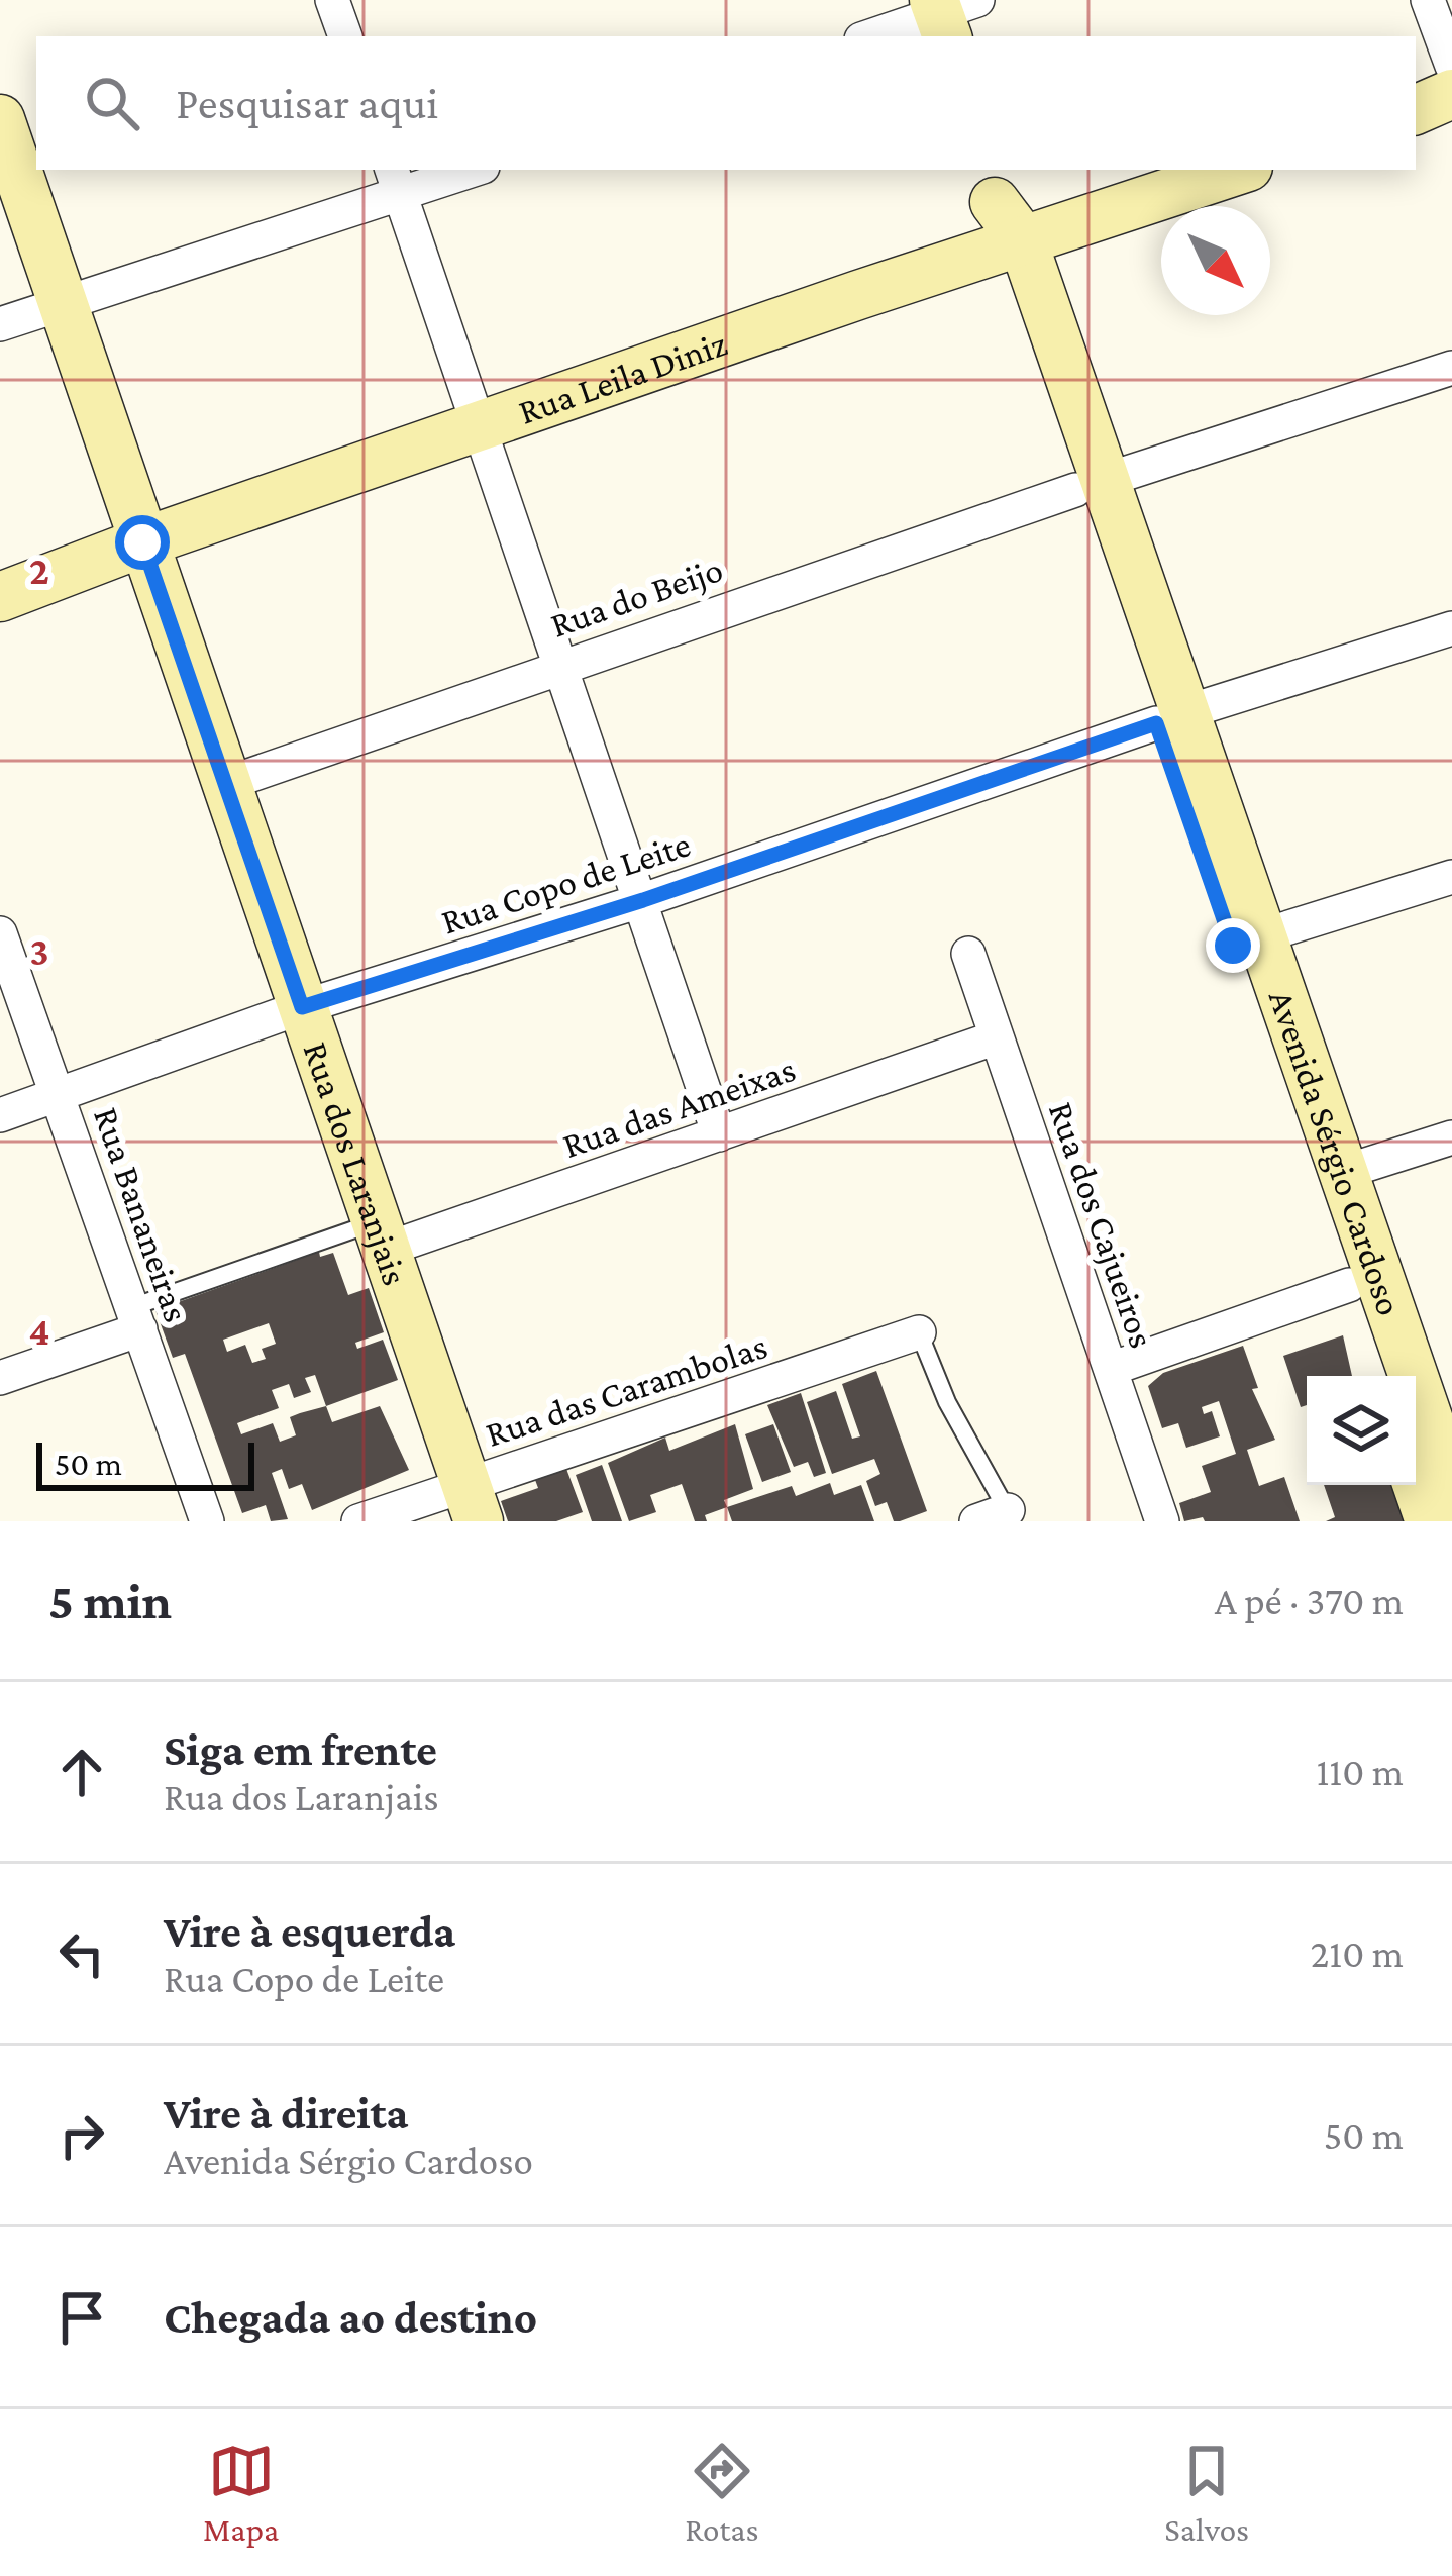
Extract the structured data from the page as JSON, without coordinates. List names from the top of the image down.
{
  "streets": {
    "street": [
      "Rua Leila Diniz",
      "Rua do Beijo",
      "Rua Copo de Leite",
      "Rua das Ameixas",
      "Avenida Sérgio Cardoso",
      "Rua dos Laranjais",
      "Rua Bananeiras",
      "Rua dos Cajueiros",
      "Rua das Carambolas"
    ]
  },
  "crossings": [
    ["Rua Leila Diniz", "Avenida Sérgio Cardoso"],
    ["Rua Leila Diniz", "Rua dos Laranjais"],
    ["Rua do Beijo", "Avenida Sérgio Cardoso"],
    ["Rua do Beijo", "Rua dos Laranjais"],
    ["Rua Copo de Leite", "Avenida Sérgio Cardoso"],
    ["Rua Copo de Leite", "Rua dos Laranjais"],
    ["Rua Copo de Leite", "Rua Bananeiras"],
    ["Rua das Ameixas", "Rua dos Laranjais"],
    ["Rua das Ameixas", "Rua dos Cajueiros"],
    ["Rua dos Laranjais", "Rua das Carambolas"]
  ],
  "scale_bar": "50 m",
  "north": "bottom right",
  "page": {
    "search": "Pesquisar aqui",
    "scale": "50 m",
    "heading": ["5 min", "A pé · 370 m"],
    "list": [
      ["Siga em frente", "Rua dos Laranjais", "110 m"],
      ["Vire à esquerda", "Rua Copo de Leite", "210 m"],
      ["Vire à direita", "Avenida Sérgio Cardoso", "50 m"],
      "Chegada ao destino"
    ],
    "nav": ["Mapa", "Rotas", "Salvos"]
  },
  "grid": {
    "rows": ["2", "3", "4"]
  }
}
